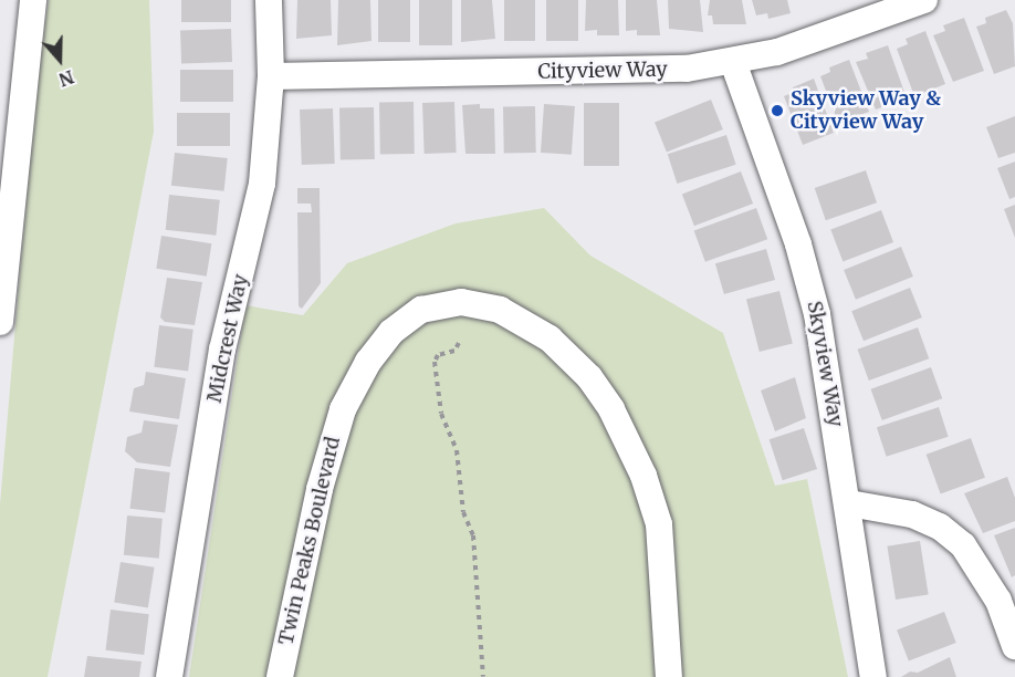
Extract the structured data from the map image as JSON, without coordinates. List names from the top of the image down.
{
  "streets": {
    "street": [
      "Cityview Way",
      "Midcrest Way",
      "Skyview Way",
      "Twin Peaks Boulevard"
    ]
  },
  "crossings": [
    ["Cityview Way", "Midcrest Way"],
    ["Cityview Way", "Skyview Way"]
  ],
  "places": ["Skyview Way & Cityview Way"],
  "north": "bottom"
}
